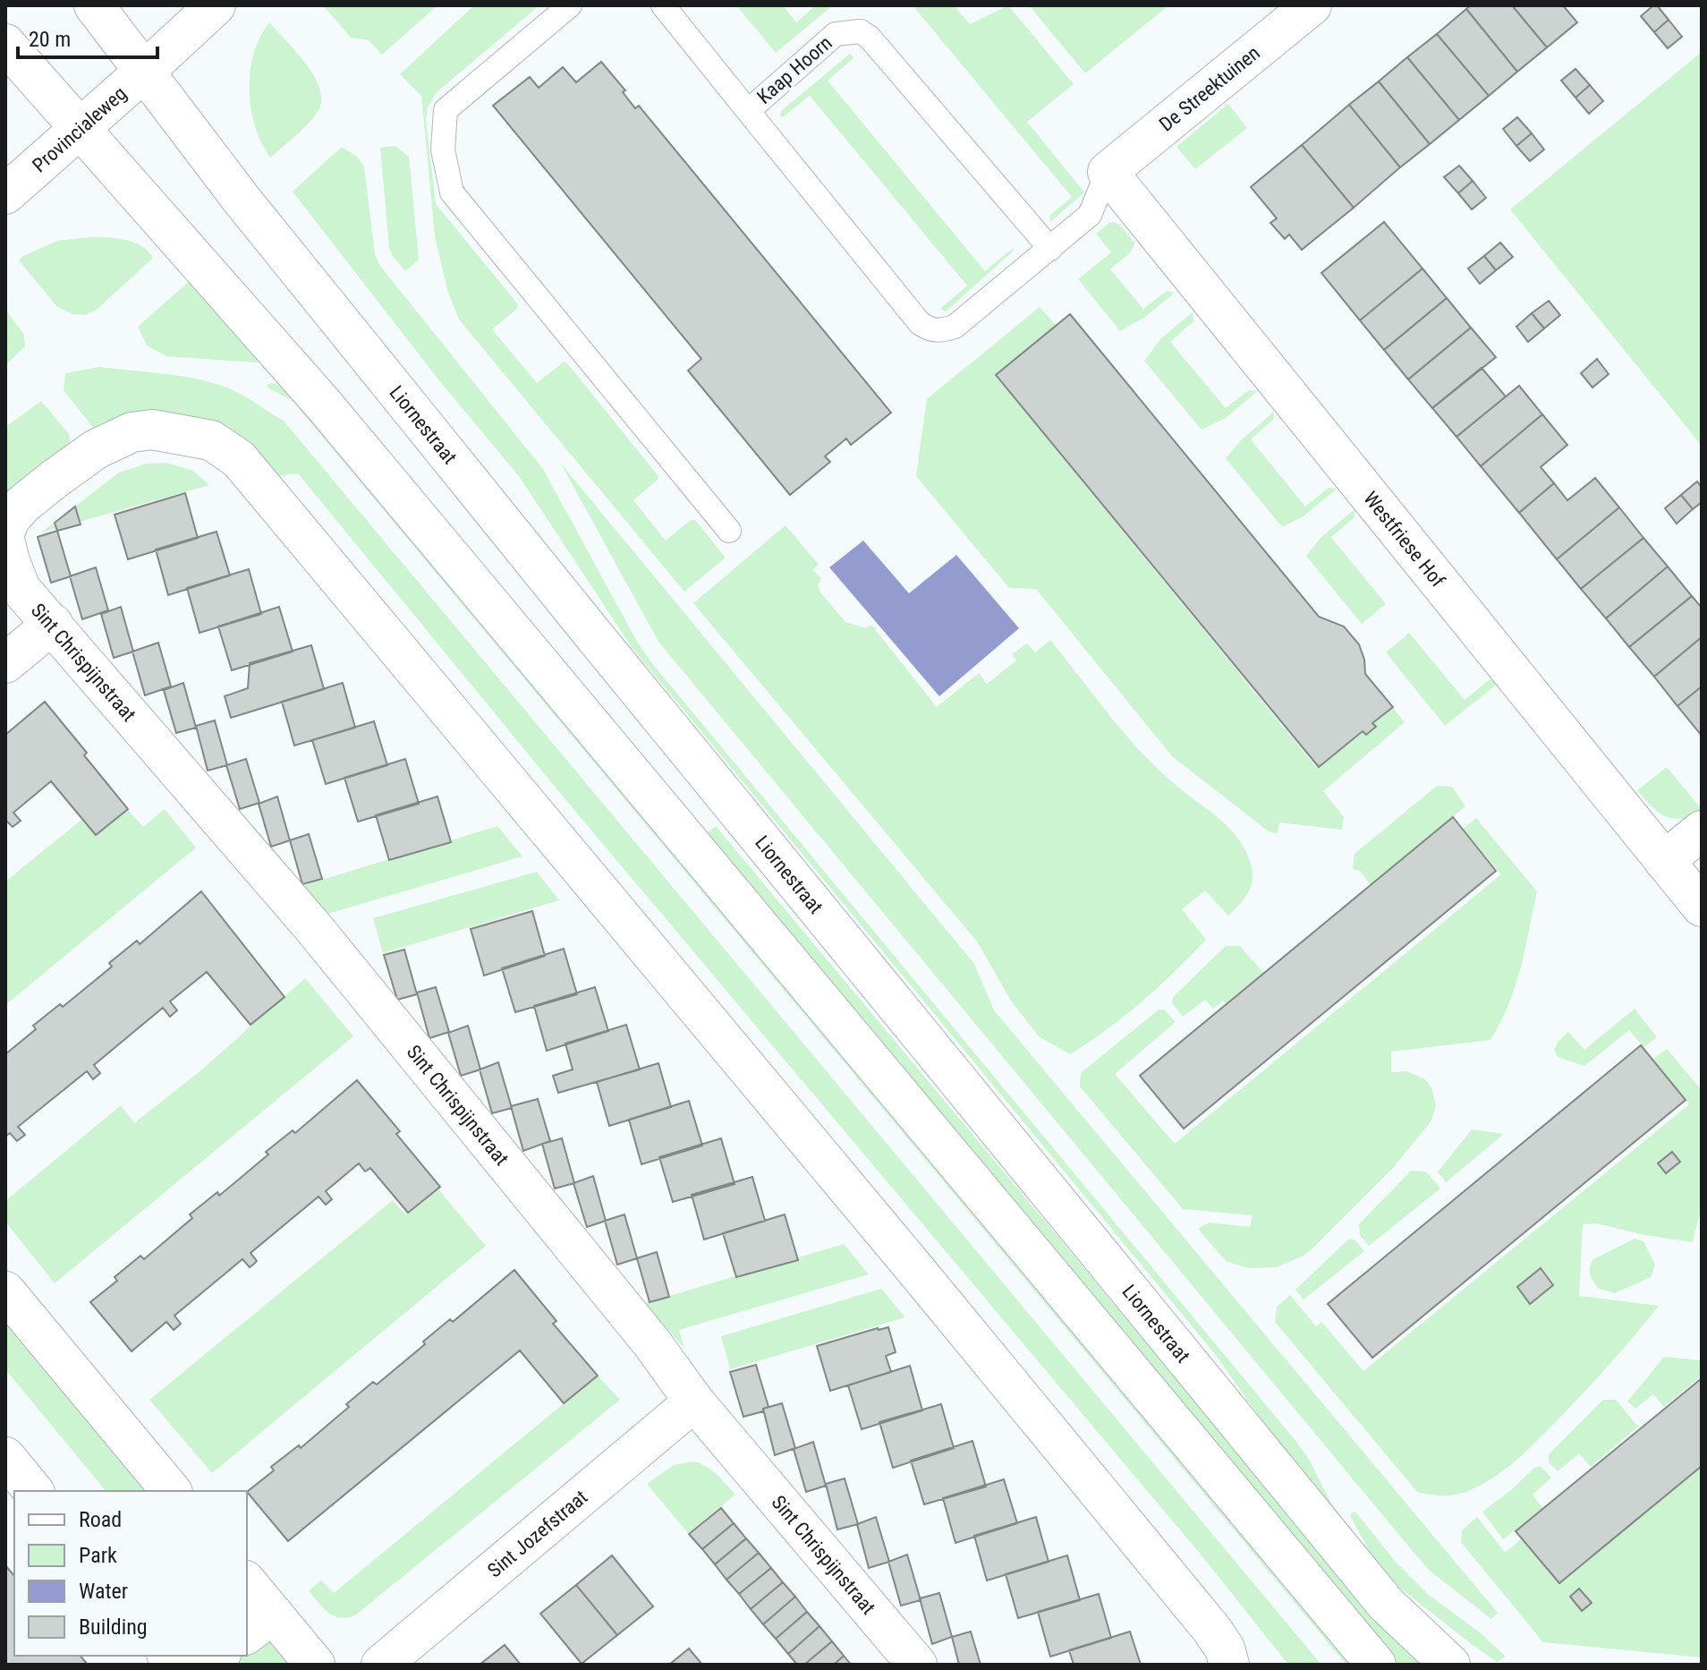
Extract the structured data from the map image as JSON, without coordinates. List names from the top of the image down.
{
  "streets": {
    "street": [
      "De Streektuinen",
      "Provincialeweg",
      "Liornestraat",
      "Westfriese Hof",
      "Sint Chrispijnstraat",
      "Sint Jozefstraat"
    ],
    "lane": ["Kaap Hoorn"]
  },
  "crossings": [
    ["Kaap Hoorn", "De Streektuinen"],
    ["Kaap Hoorn", "Westfriese Hof"],
    ["De Streektuinen", "Westfriese Hof"],
    ["Provincialeweg", "Liornestraat"],
    ["Sint Chrispijnstraat", "Sint Jozefstraat"]
  ],
  "legend": [
    "Road",
    "Park",
    "Water",
    "Building"
  ],
  "scale_bar": "20 m"
}
